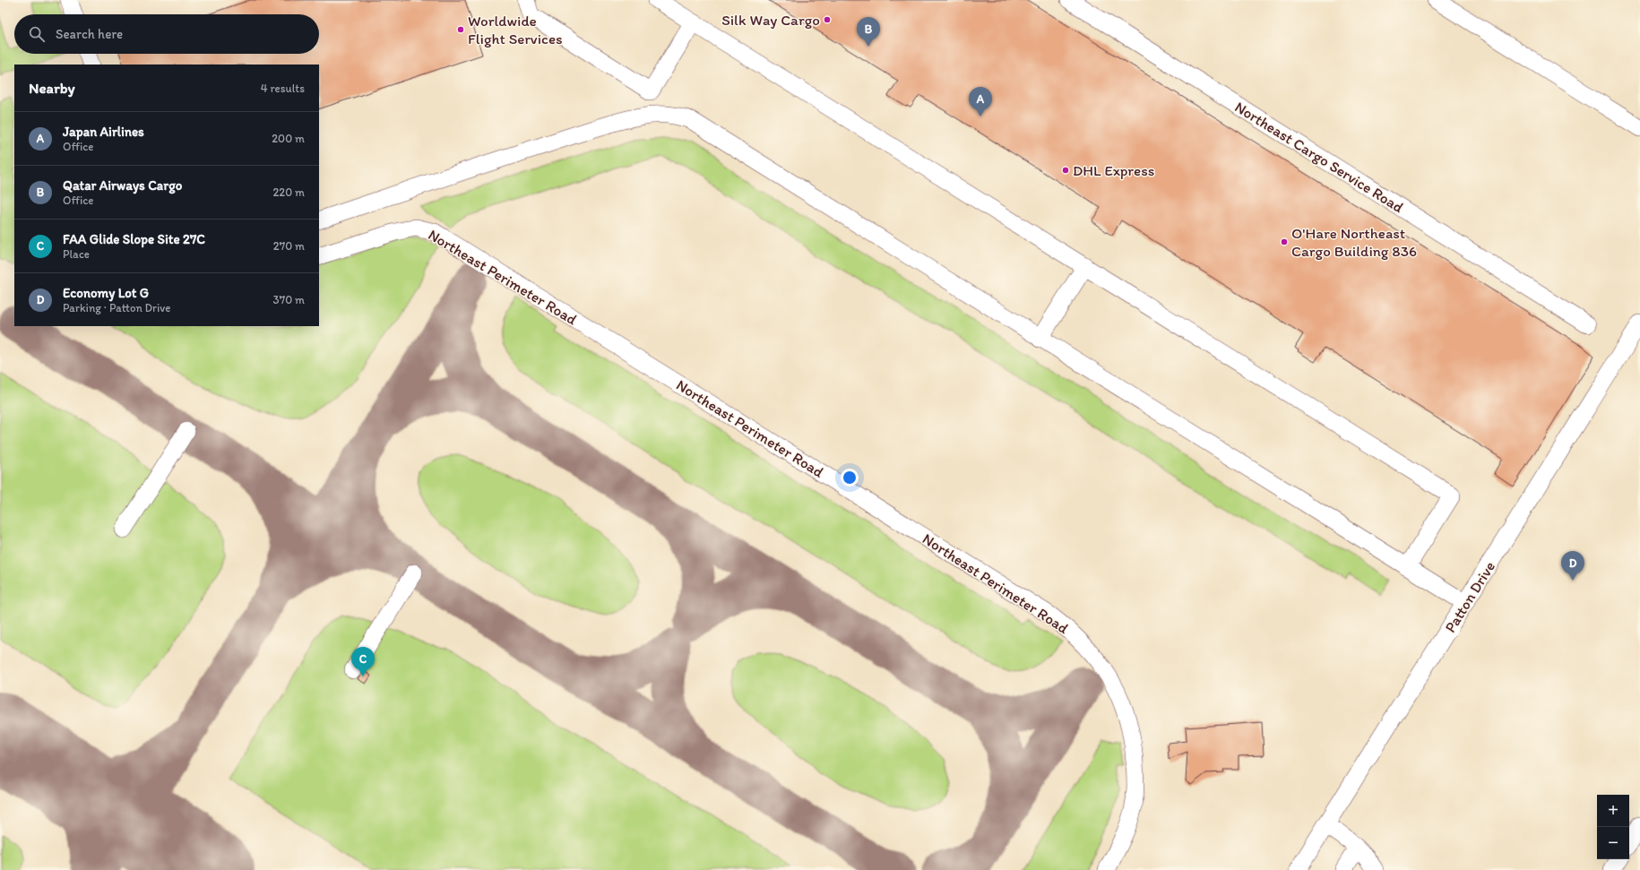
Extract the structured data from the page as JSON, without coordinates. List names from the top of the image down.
{
  "streets": {
    "street": ["Northeast Cargo Service Road", "Northeast Perimeter Road", "Patton Drive"]
  },
  "places": [
    "Silk Way Cargo",
    "Worldwide Flight Services",
    "DHL Express",
    "O'Hare Northeast Cargo Building 836"
  ],
  "page": {
    "search": "Search here",
    "pins": [
      "B",
      "A",
      "D",
      "C"
    ],
    "heading": ["Nearby", "4 results"],
    "list": [
      {
        "mark": "A",
        "name": "Japan Airlines",
        "note": "Office",
        "value": "200 m"
      },
      {
        "mark": "B",
        "name": "Qatar Airways Cargo",
        "note": "Office",
        "value": "220 m"
      },
      {
        "mark": "C",
        "name": "FAA Glide Slope Site 27C",
        "note": "Place",
        "value": "270 m"
      },
      {
        "mark": "D",
        "name": "Economy Lot G",
        "note": "Parking · Patton Drive",
        "value": "370 m"
      }
    ],
    "map_buttons": ["+", "−"]
  }
}
